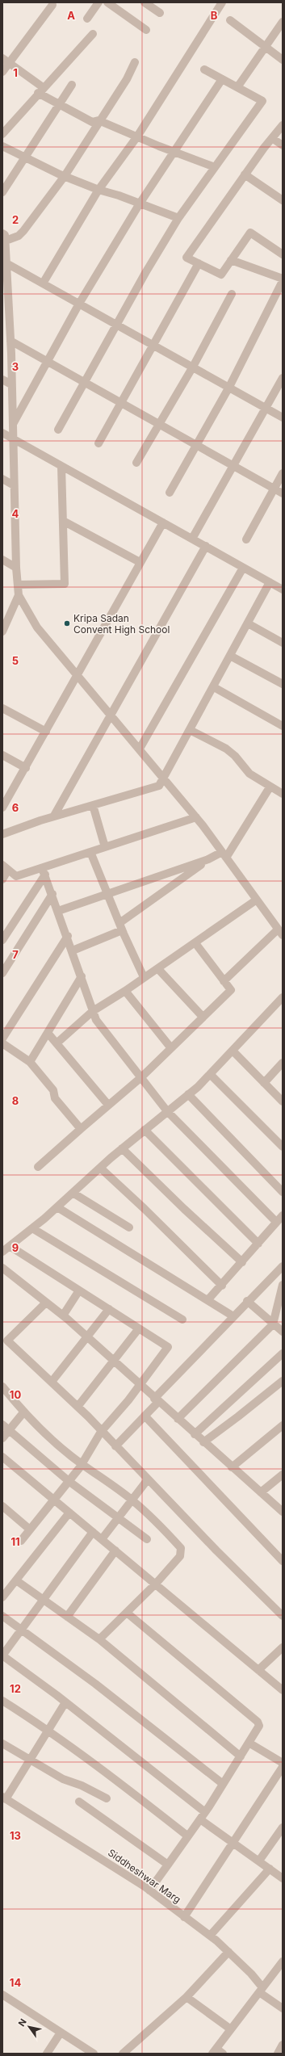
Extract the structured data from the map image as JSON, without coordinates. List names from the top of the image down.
{
  "streets": {
    "street": ["Siddheshwar Marg"]
  },
  "places": ["Kripa Sadan Convent High School"],
  "north": "top left",
  "grid": {
    "columns": ["A", "B"],
    "rows": [
      "1",
      "2",
      "3",
      "4",
      "5",
      "6",
      "7",
      "8",
      "9",
      "10",
      "11",
      "12",
      "13",
      "14"
    ]
  }
}
